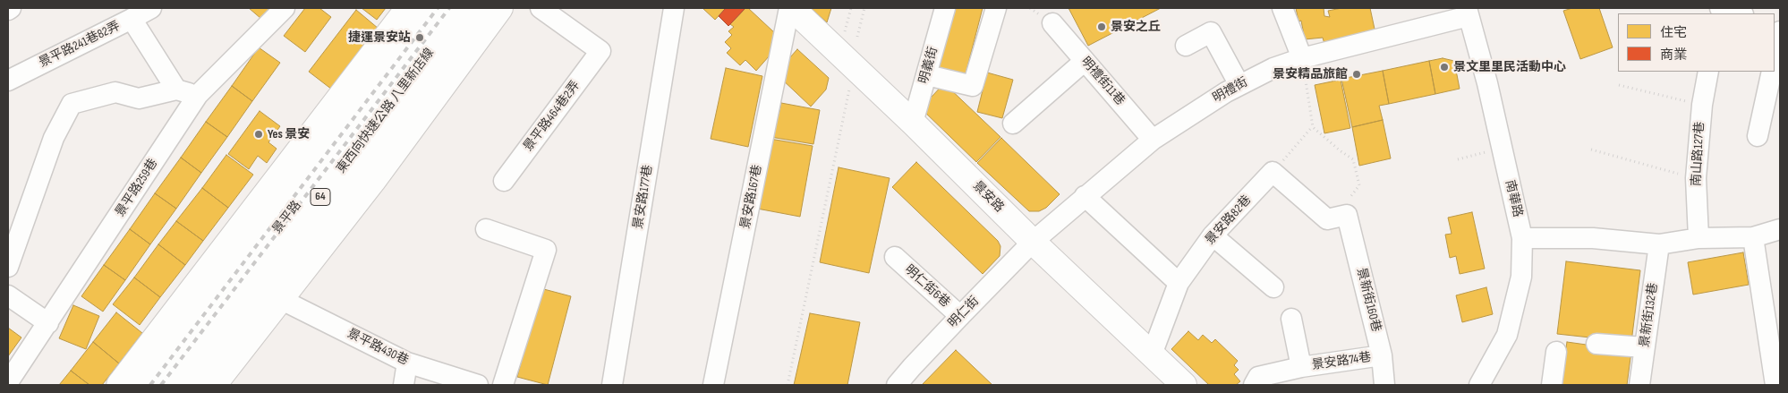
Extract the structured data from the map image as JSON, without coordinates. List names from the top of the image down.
{
  "streets": {
    "main road": [
      "東西向快速公路 八里新店線",
      "64",
      "景安路",
      "景平路"
    ],
    "street": [
      "景平路241巷82弄",
      "明義街",
      "明禮街11巷",
      "明禮街",
      "景平路464巷2弄",
      "南山路127巷",
      "景平路259巷",
      "景安路177巷",
      "景安路167巷",
      "南華路",
      "景安路82巷",
      "明仁街6巷",
      "景新街160巷",
      "明仁街",
      "景新街132巷",
      "景平路430巷",
      "景安路74巷"
    ]
  },
  "crossings": [
    ["明義街", "景安路"],
    ["明禮街11巷", "明禮街"],
    ["明禮街", "景安路"],
    ["明禮街", "南華路"],
    ["明禮街", "明仁街"],
    ["景安路167巷", "景安路"],
    ["景安路", "景安路82巷"],
    ["景安路", "明仁街"],
    ["明仁街6巷", "明仁街"],
    ["景新街160巷", "景安路74巷"]
  ],
  "places": [
    "景安之丘",
    "捷運景安站",
    "景文里里民活動中心",
    "景安精品旅館",
    "Yes 景安"
  ],
  "legend": ["住宅", "商業"]
}
